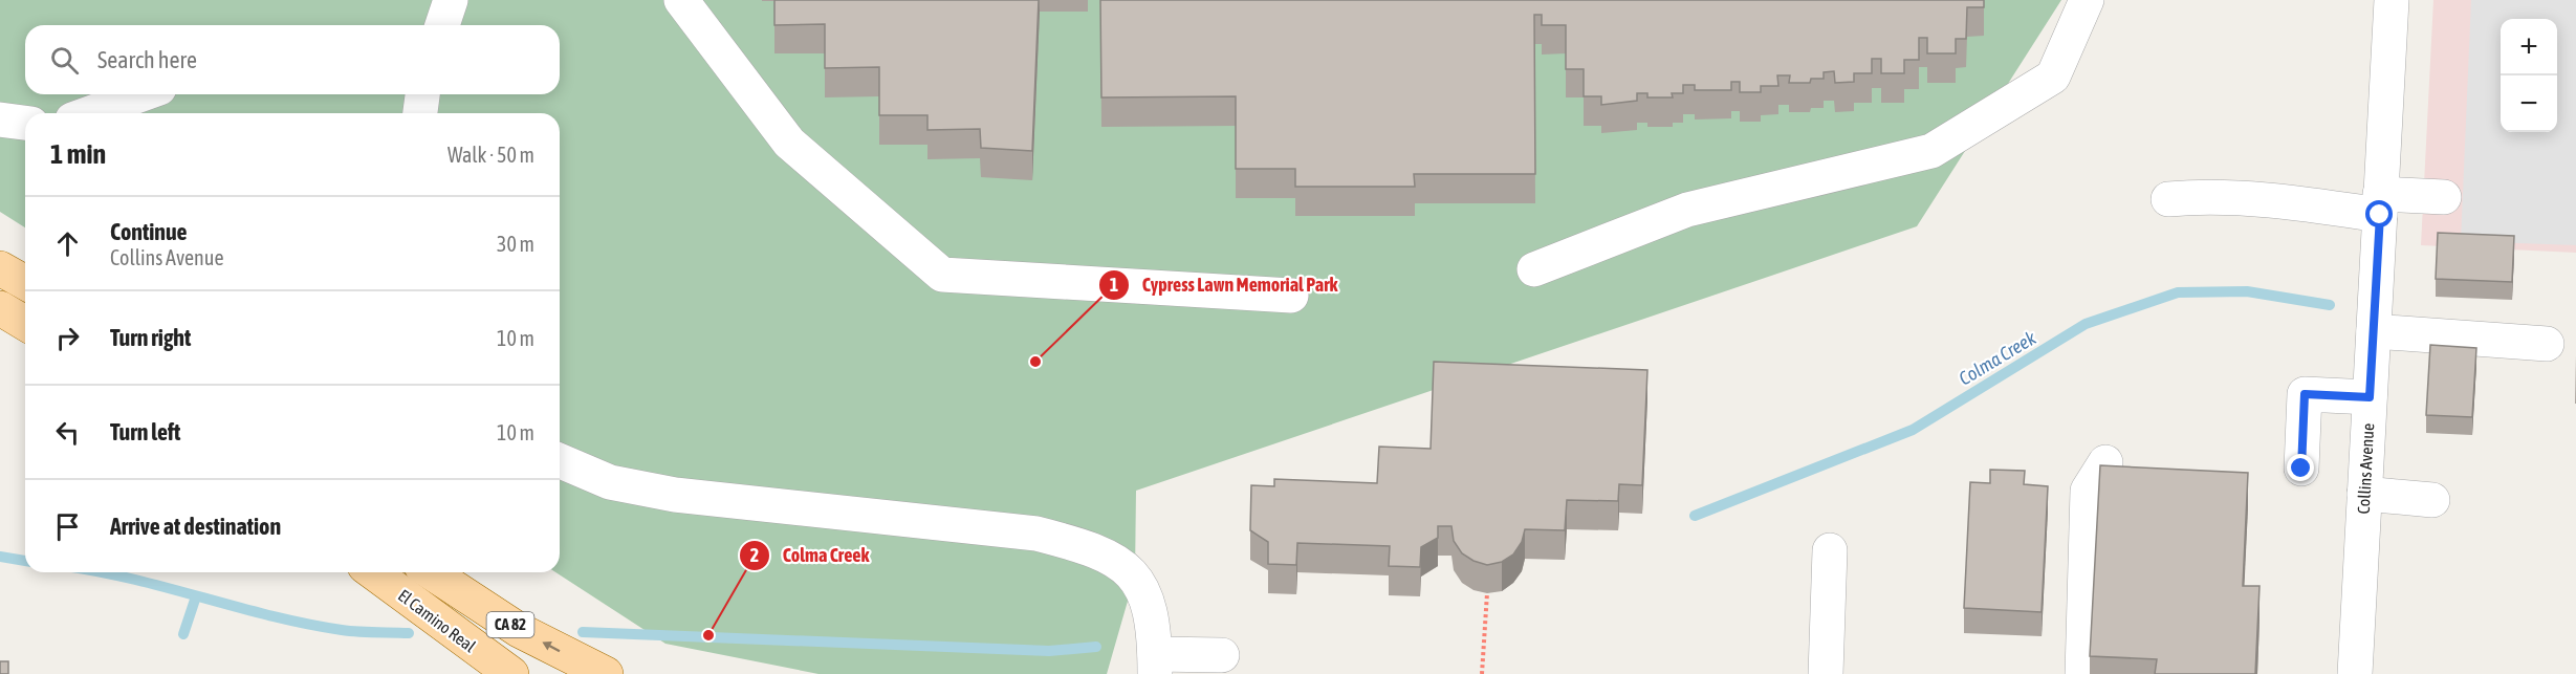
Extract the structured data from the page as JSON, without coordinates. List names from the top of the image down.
{
  "streets": {
    "main road": ["El Camino Real", "CA 82"],
    "street": ["Collins Avenue"]
  },
  "water": ["Colma Creek"],
  "places": ["Cypress Lawn Memorial Park", "Colma Creek"],
  "page": {
    "map_buttons": ["+", "−"],
    "search": "Search here",
    "heading": ["1 min", "Walk · 50 m"],
    "list": [
      ["Continue", "Collins Avenue", "30 m"],
      ["Turn right", "10 m"],
      ["Turn left", "10 m"],
      "Arrive at destination"
    ]
  }
}
